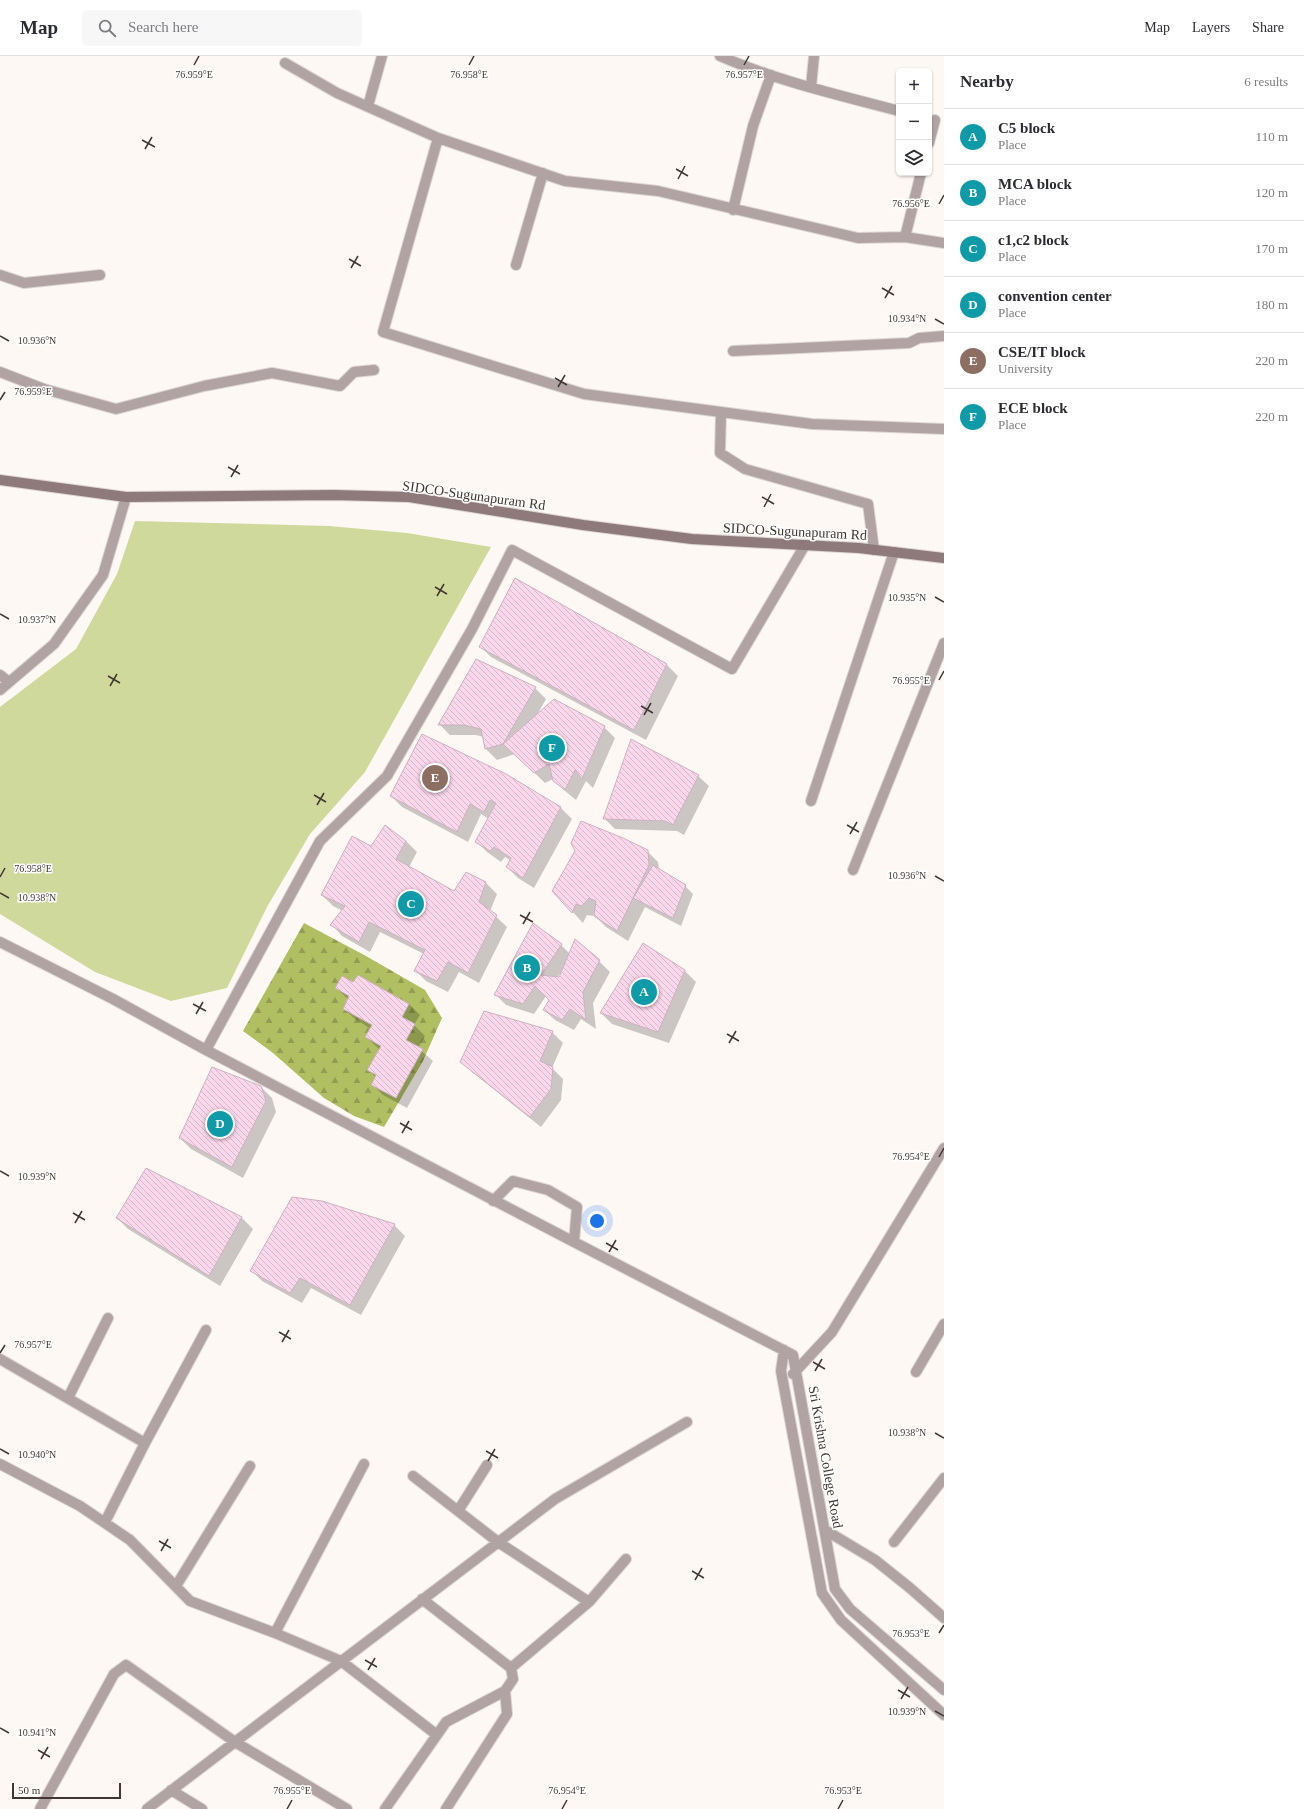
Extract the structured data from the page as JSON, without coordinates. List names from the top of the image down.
{
  "streets": {
    "street": ["SIDCO-Sugunapuram Rd", "Sri Krishna College Road"]
  },
  "scale_bar": "50 m",
  "page": {
    "header": "Map",
    "search": "Search here",
    "nav": ["Map", "Layers", "Share"],
    "heading": ["Nearby", "6 results"],
    "map_buttons": ["+", "−"],
    "list": [
      {
        "mark": "A",
        "name": "C5 block",
        "note": "Place",
        "value": "110 m"
      },
      {
        "mark": "B",
        "name": "MCA block",
        "note": "Place",
        "value": "120 m"
      },
      {
        "mark": "C",
        "name": "c1,c2 block",
        "note": "Place",
        "value": "170 m"
      },
      {
        "mark": "D",
        "name": "convention center",
        "note": "Place",
        "value": "180 m"
      },
      {
        "mark": "E",
        "name": "CSE/IT block",
        "note": "University",
        "value": "220 m"
      },
      {
        "mark": "F",
        "name": "ECE block",
        "note": "Place",
        "value": "220 m"
      }
    ],
    "pins": [
      "F",
      "E",
      "C",
      "B",
      "A",
      "D"
    ],
    "scale": "50 m"
  },
  "coordinates": [
    "76.959°E",
    "76.958°E",
    "76.957°E",
    "76.956°E",
    "10.934°N",
    "10.936°N",
    "10.935°N",
    "10.937°N",
    "76.955°E",
    "10.938°N",
    "76.954°E",
    "10.939°N",
    "10.940°N",
    "76.953°E",
    "10.941°N"
  ]
}
